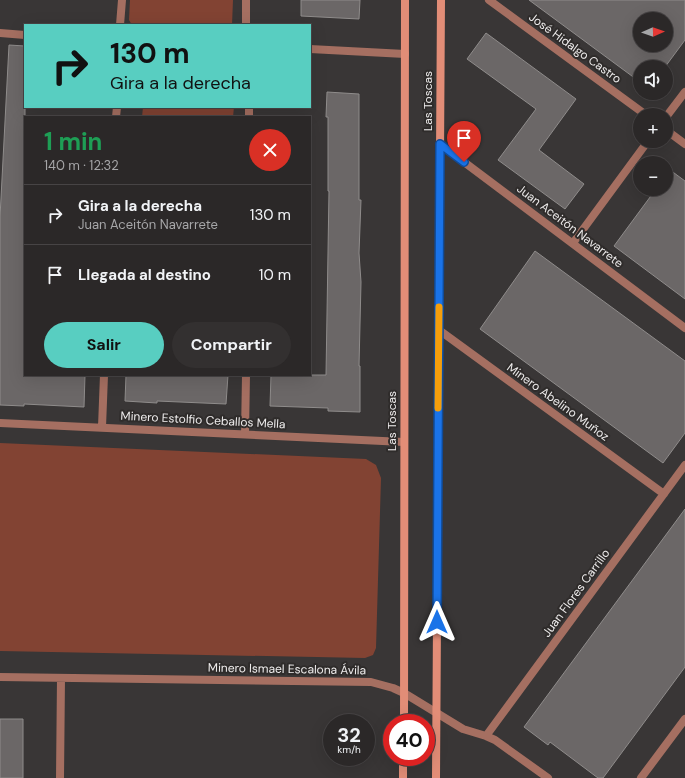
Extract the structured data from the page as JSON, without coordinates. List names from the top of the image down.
{
  "streets": {
    "street": [
      "José Hidalgo Castro",
      "Las Toscas",
      "Juan Aceitón Navarrete",
      "Minero Abelino Muñoz",
      "Minero Estolfio Ceballos Mella",
      "Juan Flores Carrillo",
      "Minero Ismael Escalona Ávila"
    ]
  },
  "crossings": [
    ["Las Toscas", "Juan Aceitón Navarrete"],
    ["Las Toscas", "Minero Abelino Muñoz"],
    ["Las Toscas", "Minero Estolfio Ceballos Mella"],
    ["Las Toscas", "Minero Ismael Escalona Ávila"],
    ["Minero Abelino Muñoz", "Juan Flores Carrillo"],
    ["Juan Flores Carrillo", "Minero Ismael Escalona Ávila"]
  ],
  "north": "right",
  "page": {
    "map_buttons": ["+", "−"],
    "turn": ["130 m", "Gira a la derecha"],
    "heading": ["1 min", "140 m · 12:32"],
    "list": [
      {
        "name": "Gira a la derecha",
        "note": "Juan Aceitón Navarrete",
        "value": "130 m"
      },
      {
        "name": "Llegada al destino",
        "value": "10 m"
      }
    ],
    "buttons": ["Salir", "Compartir"],
    "speed": "32 km/h",
    "limit": "40"
  }
}
